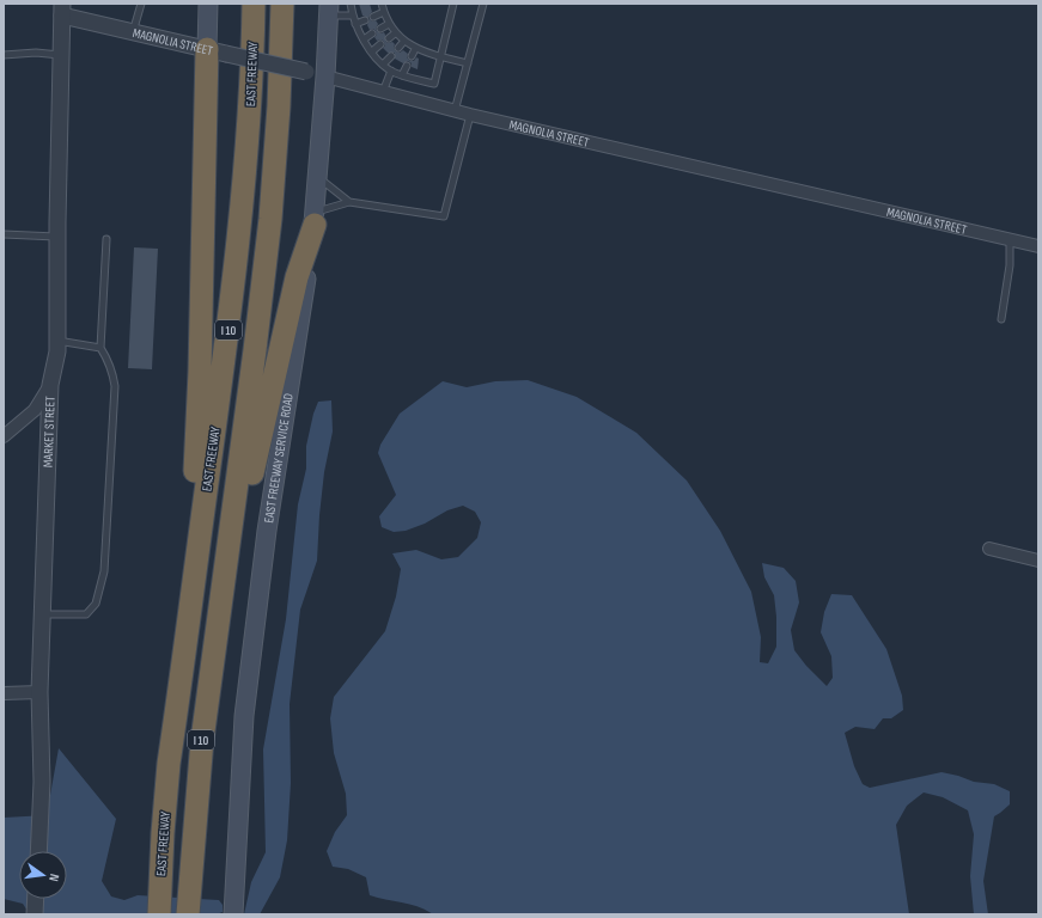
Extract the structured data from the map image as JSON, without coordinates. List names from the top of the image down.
{
  "streets": {
    "highway": ["EAST FREEWAY", "I 10"],
    "main road": ["EAST FREEWAY SERVICE ROAD"],
    "street": ["MAGNOLIA STREET", "MARKET STREET"]
  },
  "crossings": [
    ["MAGNOLIA STREET", "MARKET STREET"],
    ["MAGNOLIA STREET", "EAST FREEWAY SERVICE ROAD"]
  ],
  "north": "right"
}
